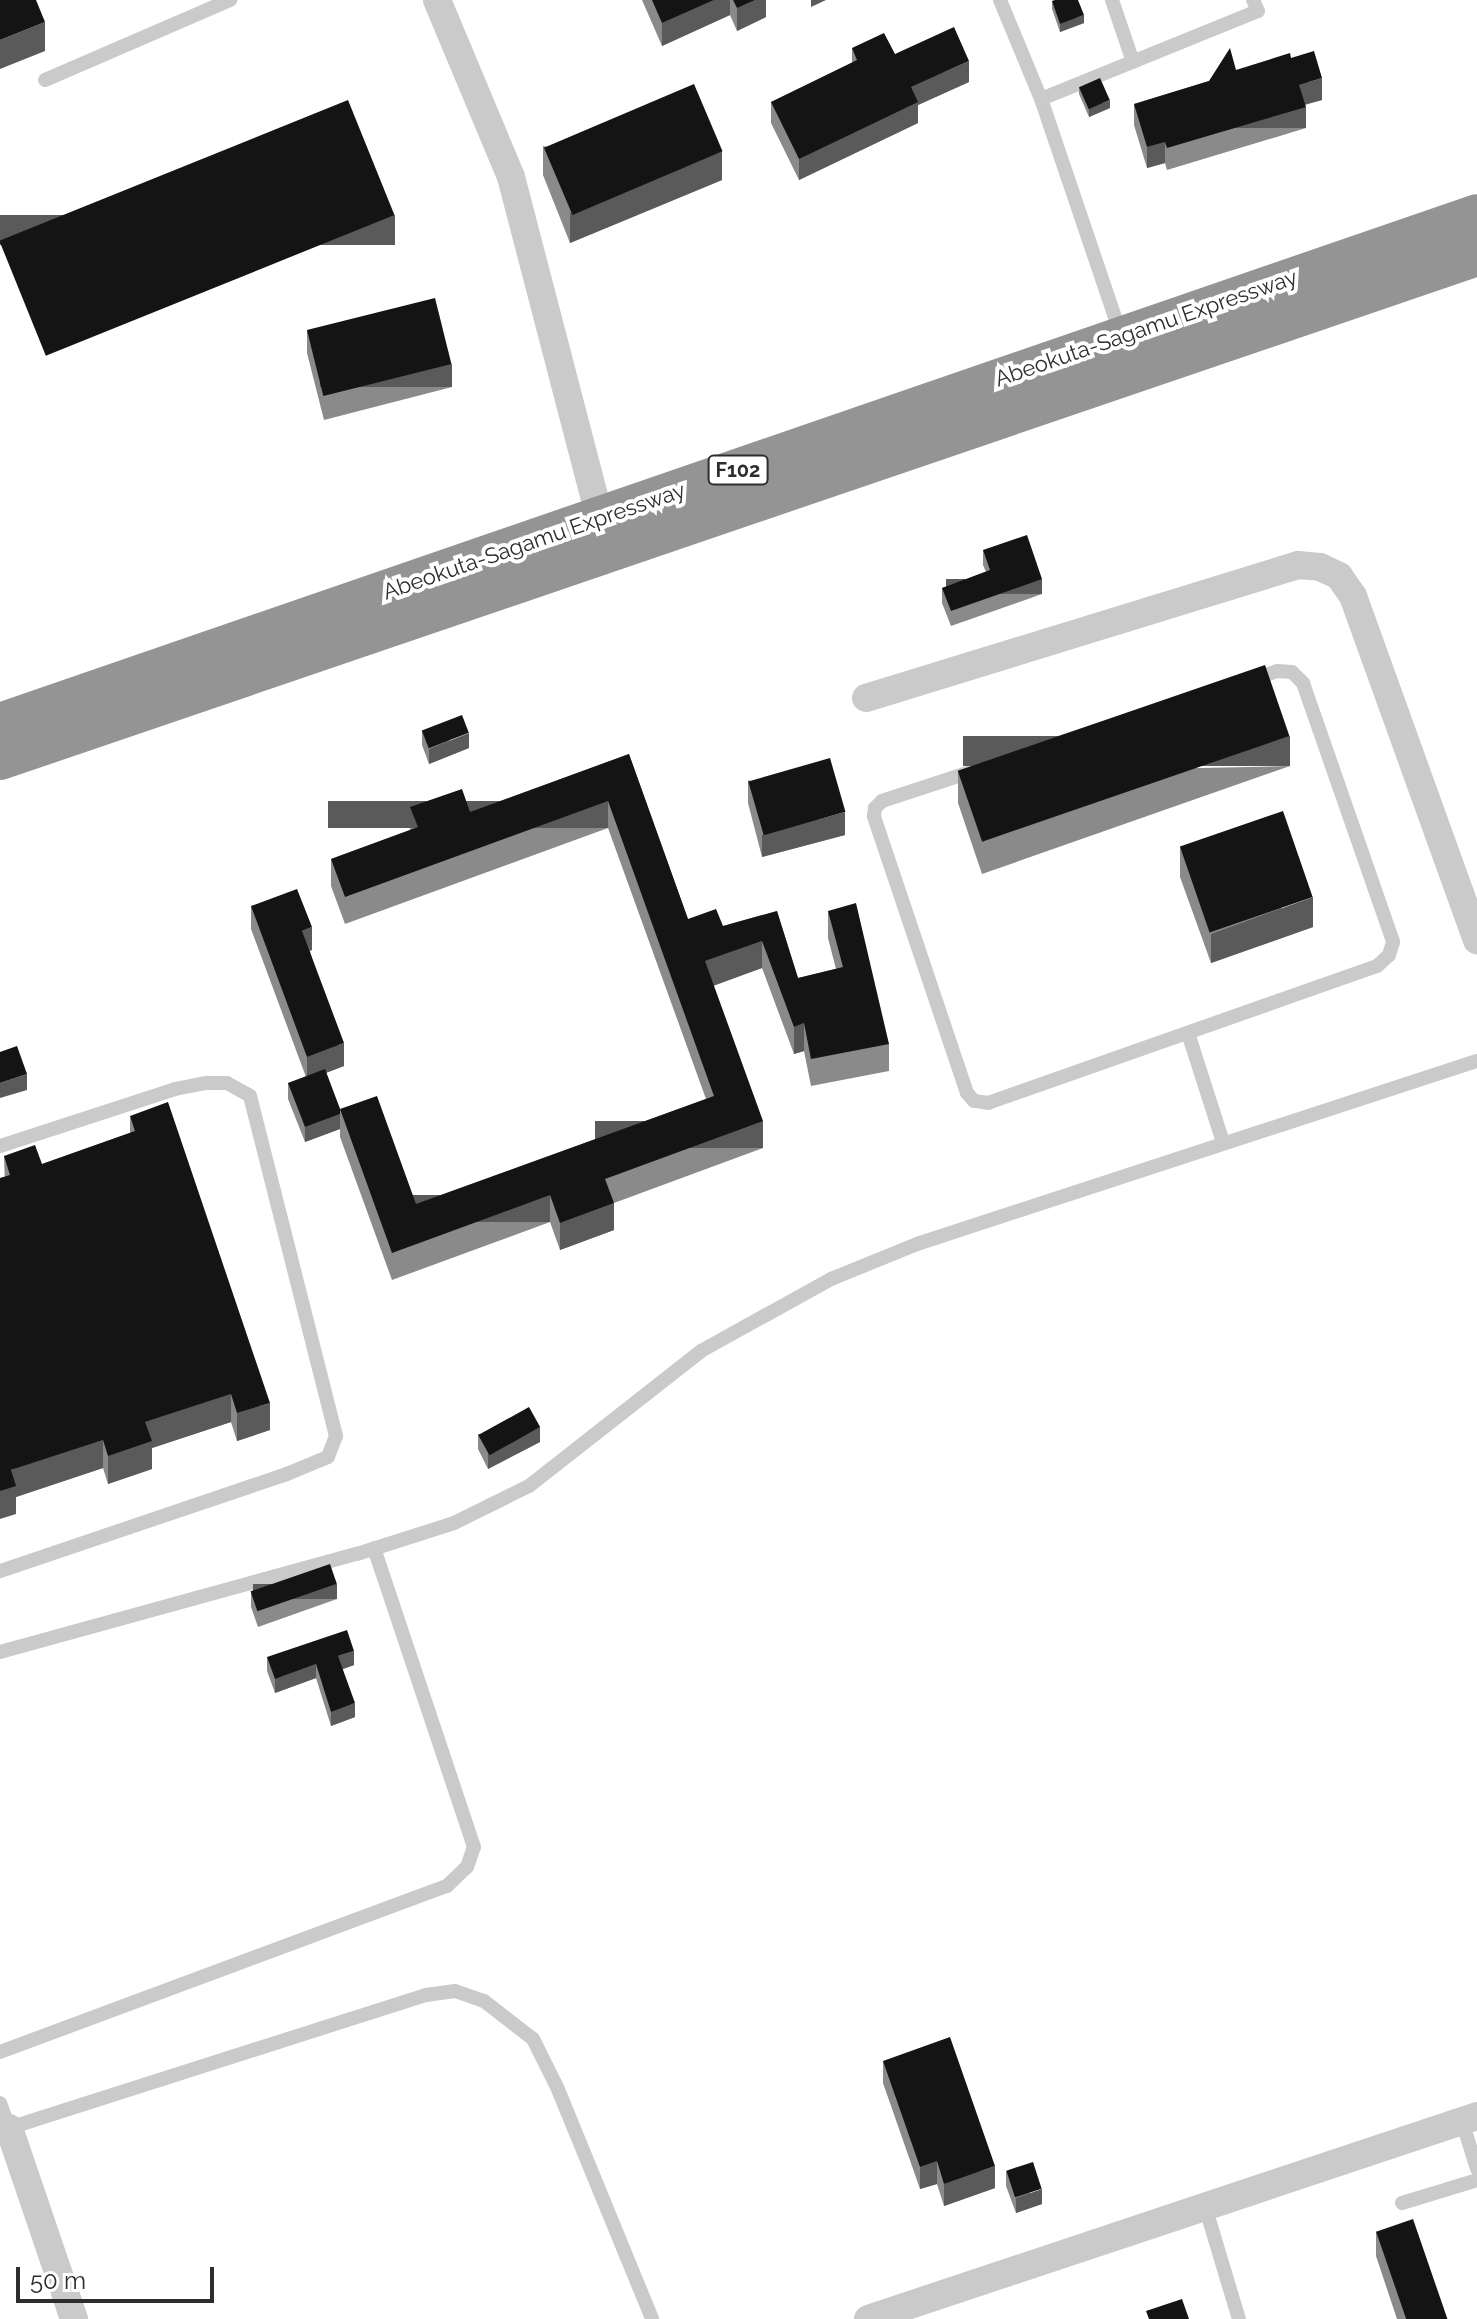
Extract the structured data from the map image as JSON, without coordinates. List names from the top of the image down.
{
  "streets": {
    "highway": ["Abeokuta-Sagamu Expressway", "F102"]
  },
  "scale_bar": "50 m"
}
